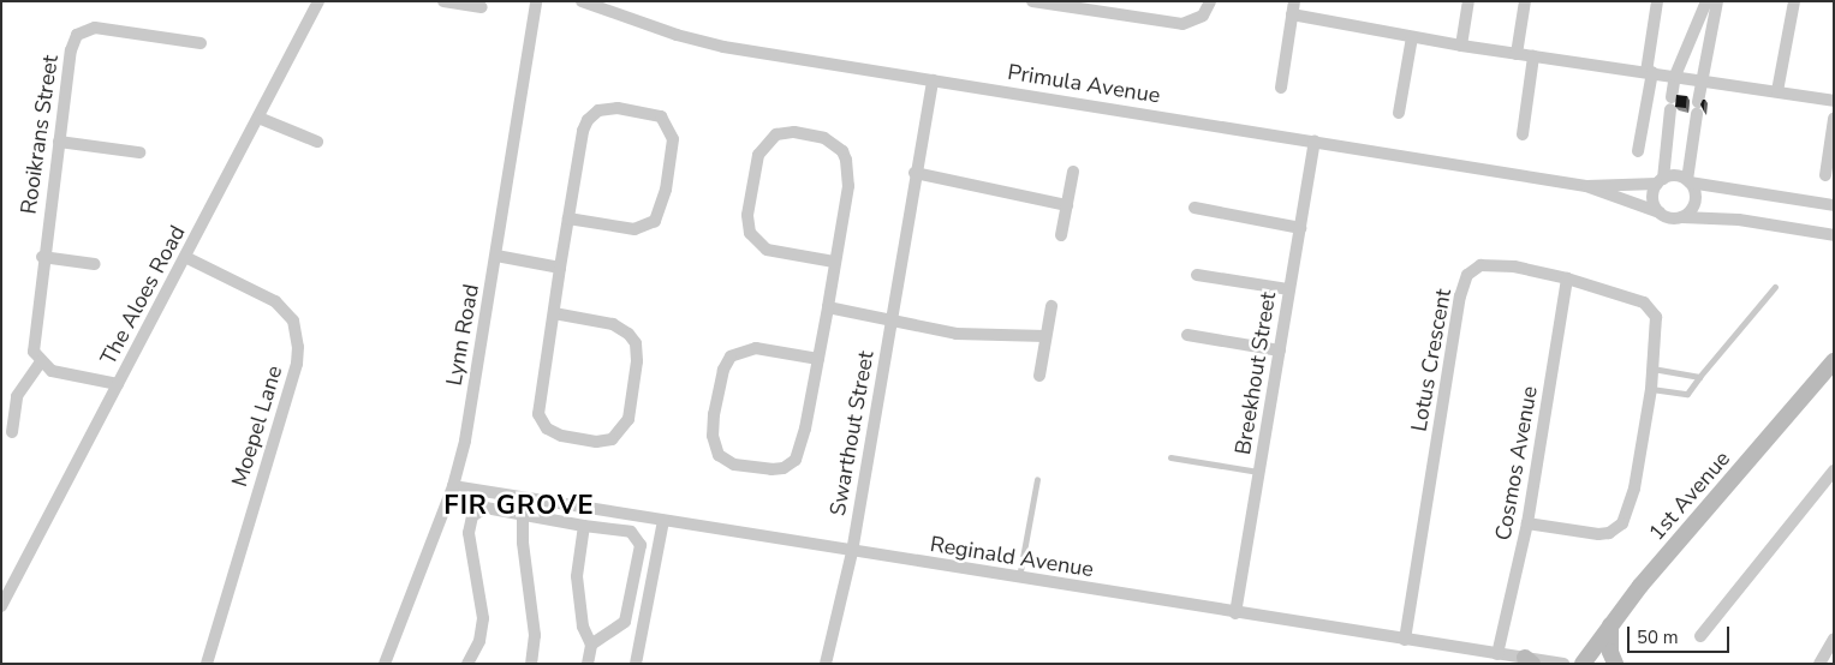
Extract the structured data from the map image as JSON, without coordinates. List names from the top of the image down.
{
  "streets": {
    "street": [
      "Primula Avenue",
      "Rooikrans Street",
      "The Aloes Road",
      "Lynn Road",
      "Lotus Crescent",
      "Breekhout Street",
      "Moepel Lane",
      "Swarthout Street",
      "Cosmos Avenue",
      "1st Avenue",
      "Reginald Avenue"
    ]
  },
  "crossings": [
    ["Primula Avenue", "Breekhout Street"],
    ["Primula Avenue", "Swarthout Street"],
    ["The Aloes Road", "Moepel Lane"],
    ["Lynn Road", "Reginald Avenue"],
    ["Lotus Crescent", "Cosmos Avenue"],
    ["Lotus Crescent", "Reginald Avenue"],
    ["Breekhout Street", "Reginald Avenue"],
    ["Swarthout Street", "Reginald Avenue"],
    ["Cosmos Avenue", "Reginald Avenue"]
  ],
  "districts": ["FIR GROVE"],
  "scale_bar": "50 m"
}
